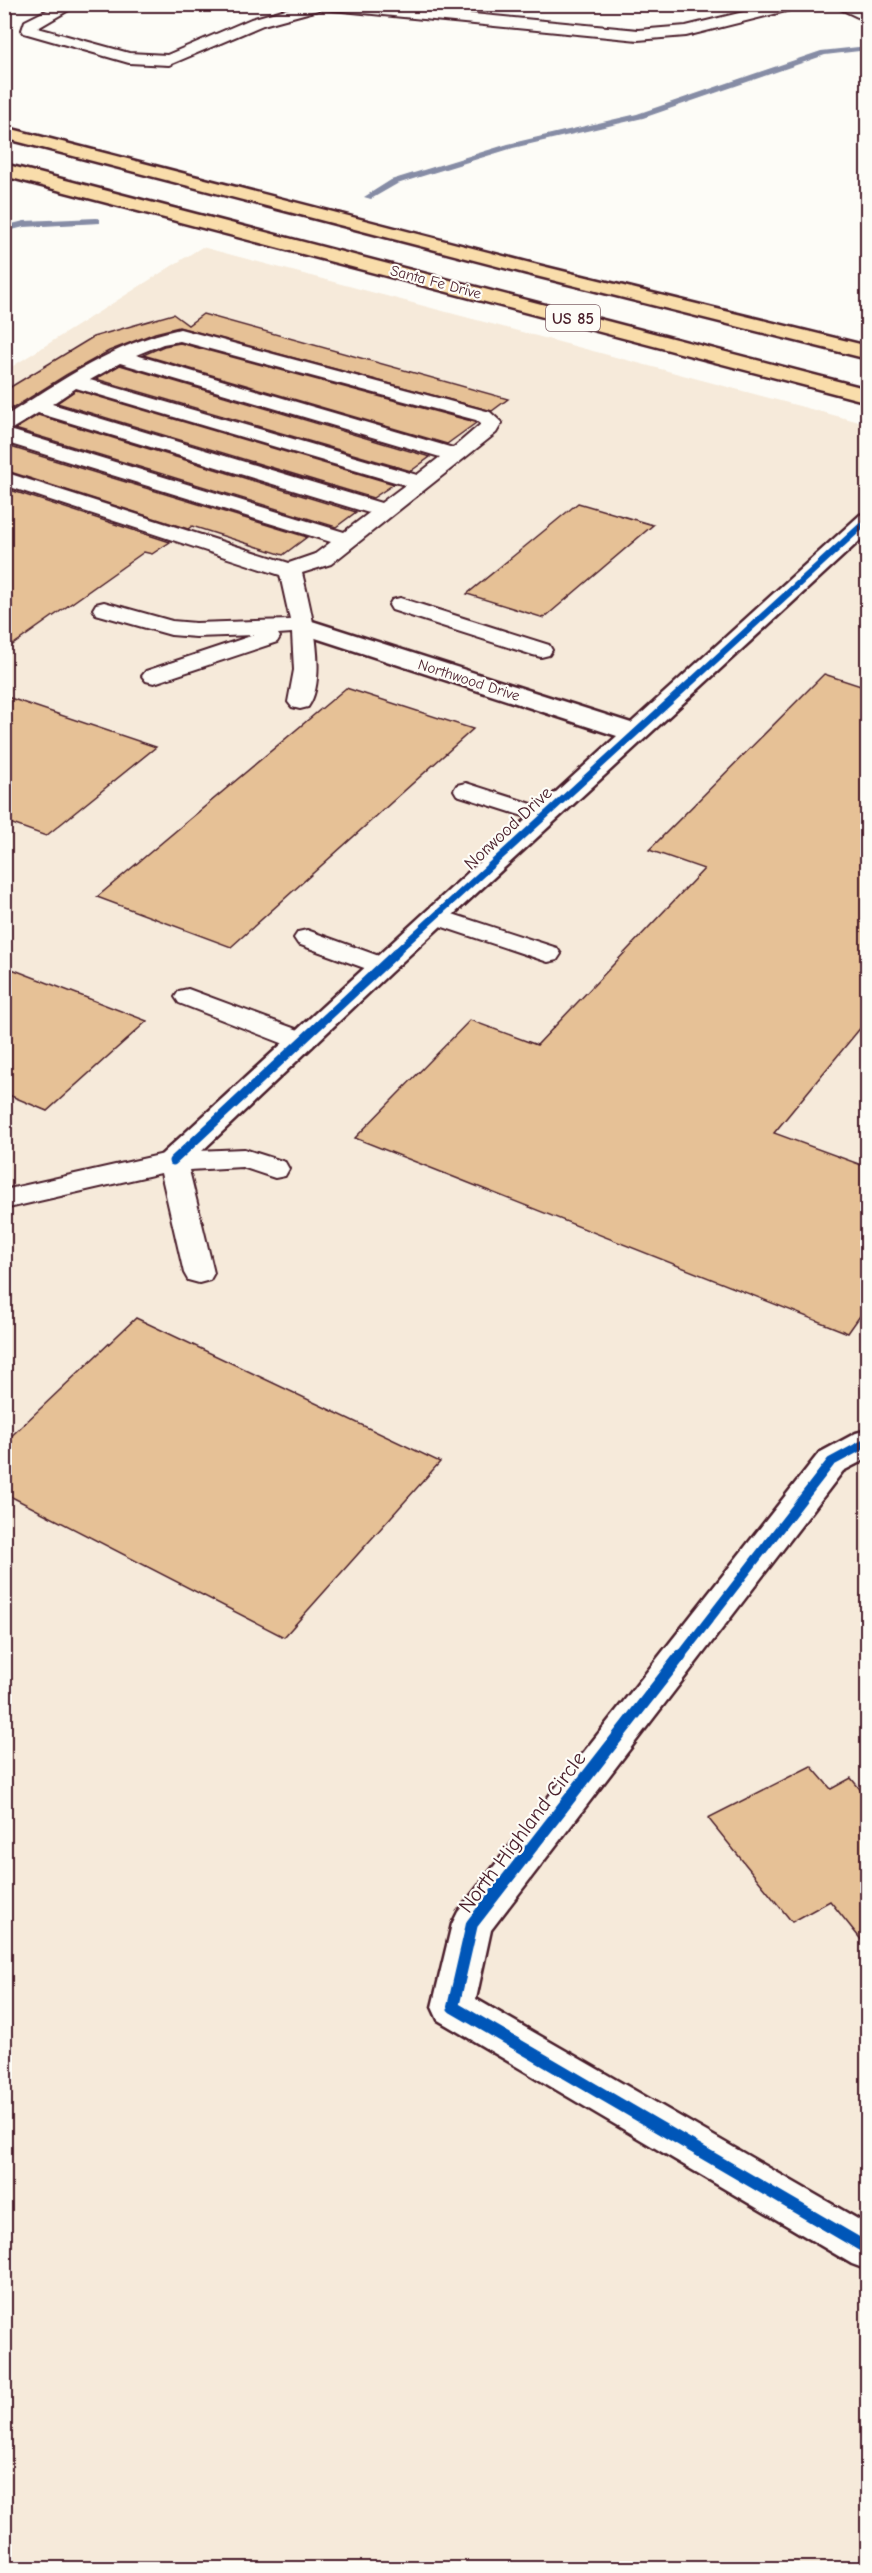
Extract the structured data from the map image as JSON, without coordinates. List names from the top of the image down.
{
  "streets": {
    "highway": ["Santa Fe Drive", "US 85"],
    "street": ["Northwood Drive", "Norwood Drive", "North Highland Circle"]
  },
  "crossings": [
    ["Northwood Drive", "Norwood Drive"]
  ]
}
